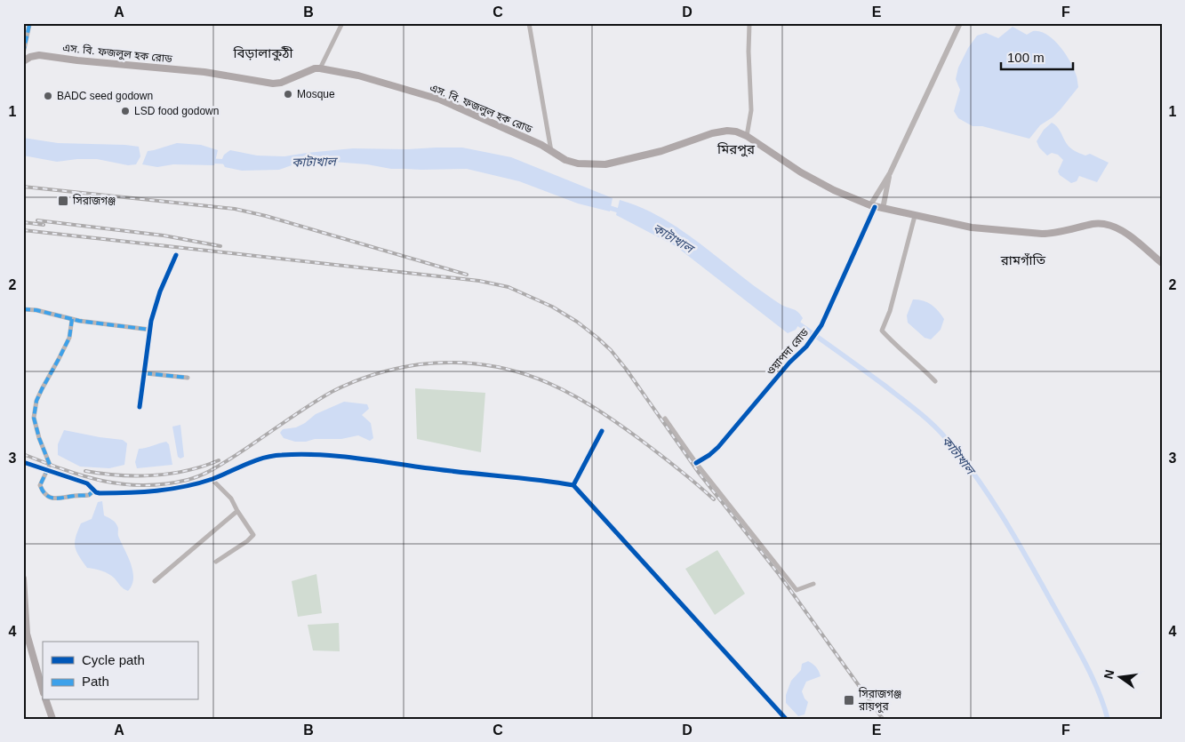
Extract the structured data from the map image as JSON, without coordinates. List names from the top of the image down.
{
  "streets": {
    "main road": ["এস. বি. ফজলুল হক রোড"],
    "street": ["ওয়াপদা রোড"]
  },
  "crossings": [
    ["এস. বি. ফজলুল হক রোড", "ওয়াপদা রোড"]
  ],
  "districts": ["বিড়ালাকুঠী", "মিরপুর", "রামগাঁতি"],
  "water": ["কাটাখাল"],
  "places": {
    "other": ["Mosque", "BADC seed godown", "LSD food godown"],
    "transit": ["সিরাজগঞ্জ", "সিরাজগঞ্জ রায়পুর"]
  },
  "legend": ["Cycle path", "Path"],
  "scale_bar": "100 m",
  "north": "left",
  "grid": {
    "columns": [
      "A",
      "B",
      "C",
      "D",
      "E",
      "F"
    ],
    "rows": [
      "1",
      "2",
      "3",
      "4"
    ]
  }
}
